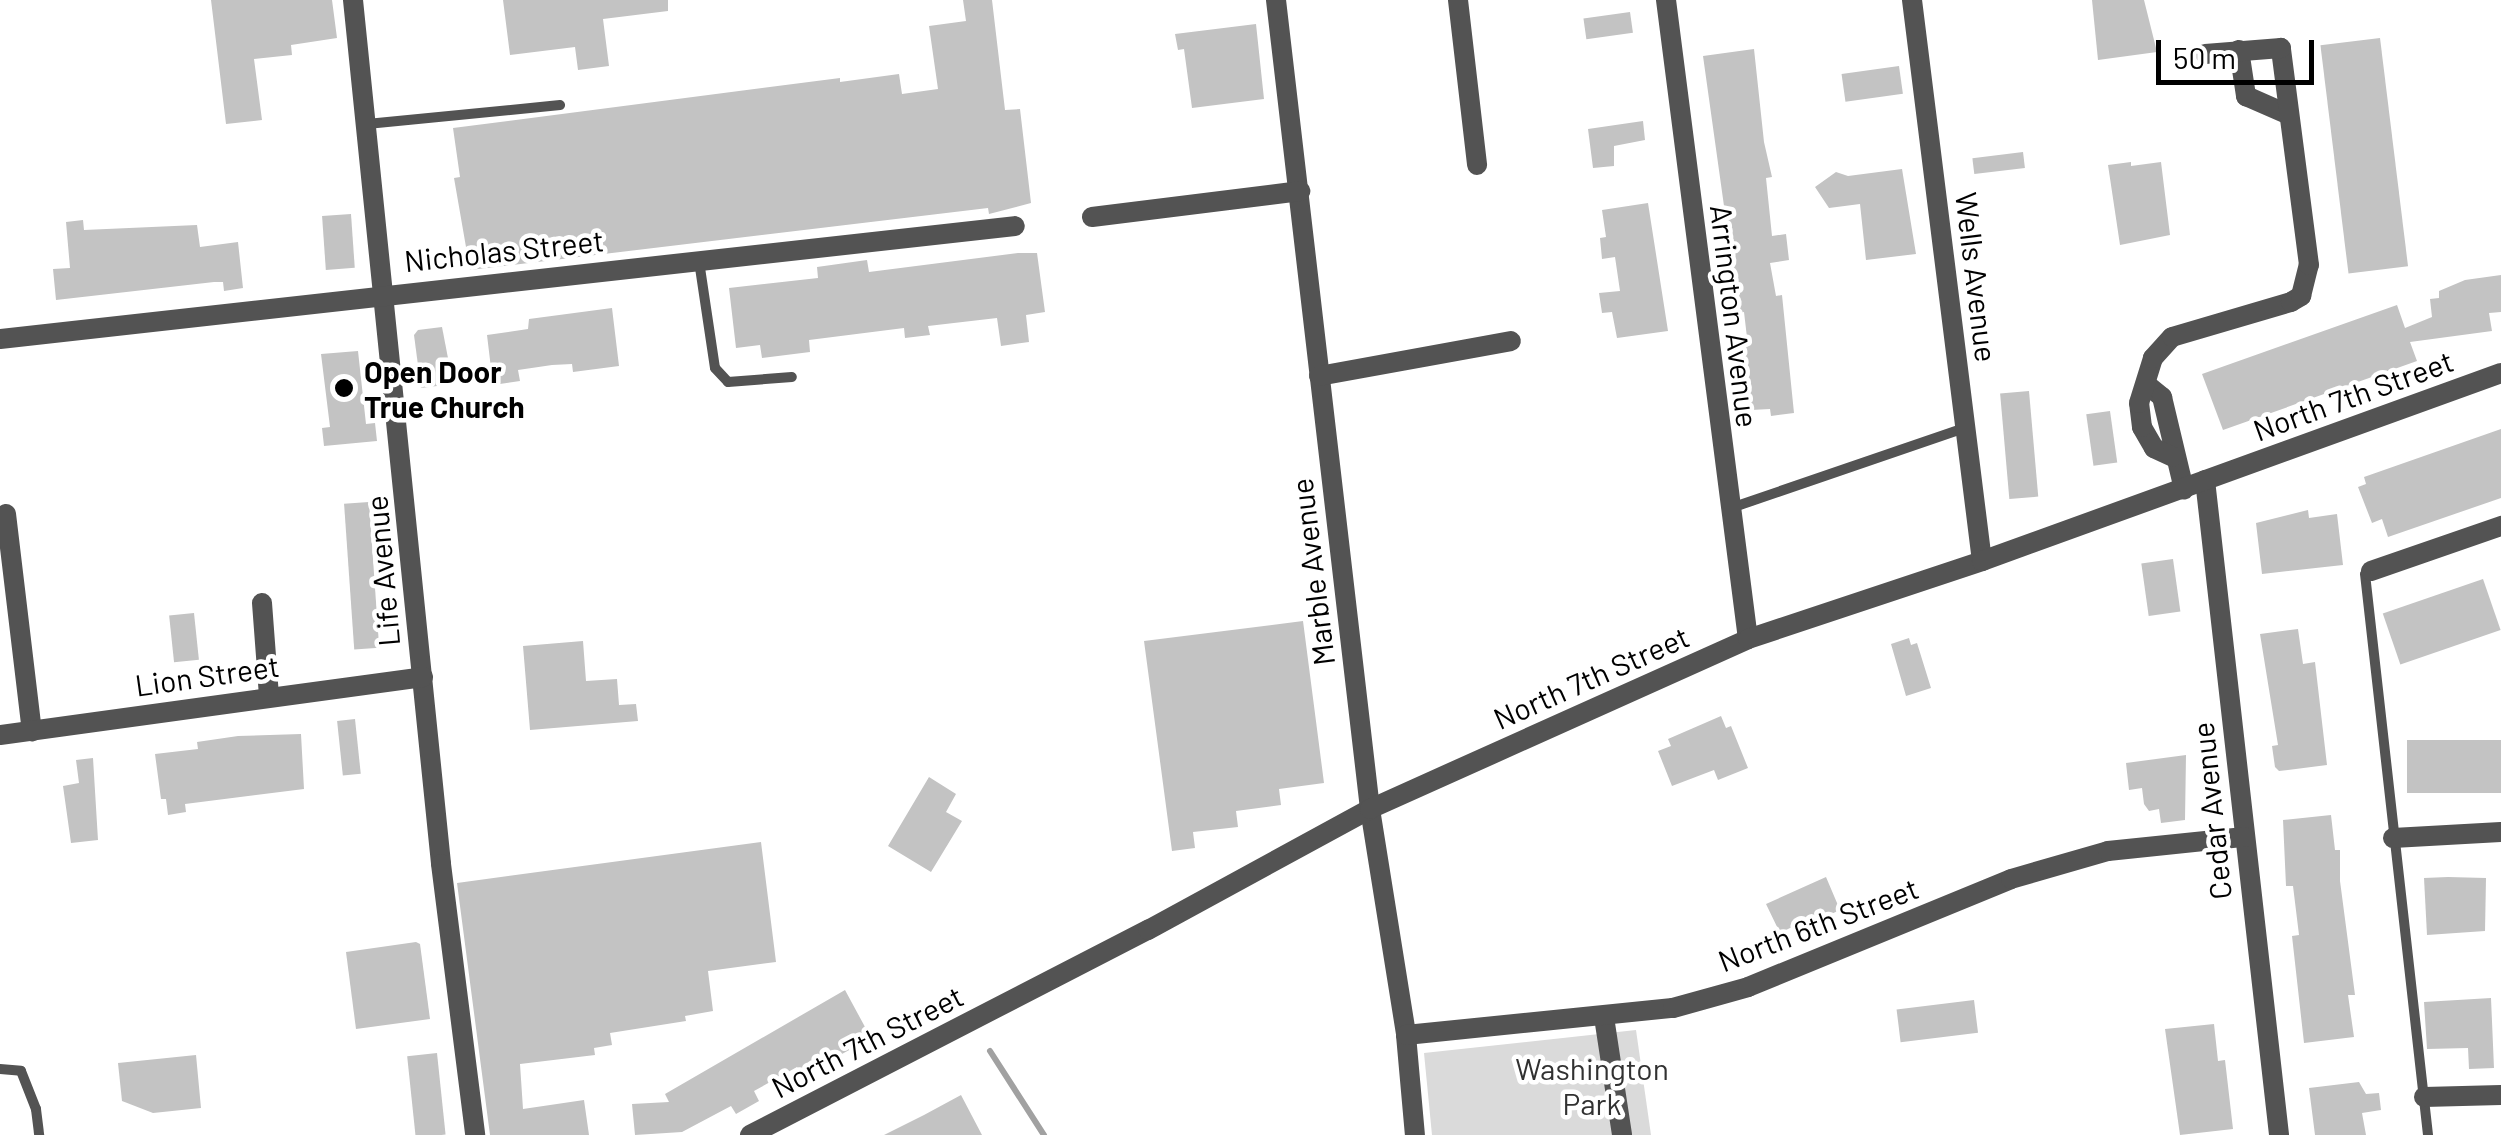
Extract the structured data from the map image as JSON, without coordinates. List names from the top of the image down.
{
  "streets": {
    "street": [
      "Nicholas Street",
      "Wells Avenue",
      "Arrington Avenue",
      "North 7th Street",
      "Life Avenue",
      "Marble Avenue",
      "Lion Street",
      "Cedar Avenue",
      "North 6th Street"
    ]
  },
  "crossings": [
    ["Nicholas Street", "Life Avenue"],
    ["Wells Avenue", "North 7th Street"],
    ["Arrington Avenue", "North 7th Street"],
    ["North 7th Street", "Marble Avenue"],
    ["North 7th Street", "Cedar Avenue"],
    ["Life Avenue", "Lion Street"],
    ["Marble Avenue", "North 6th Street"],
    ["Cedar Avenue", "North 6th Street"]
  ],
  "parks": ["Washington Park"],
  "places": ["Open Door True Church"],
  "scale_bar": "50 m"
}
